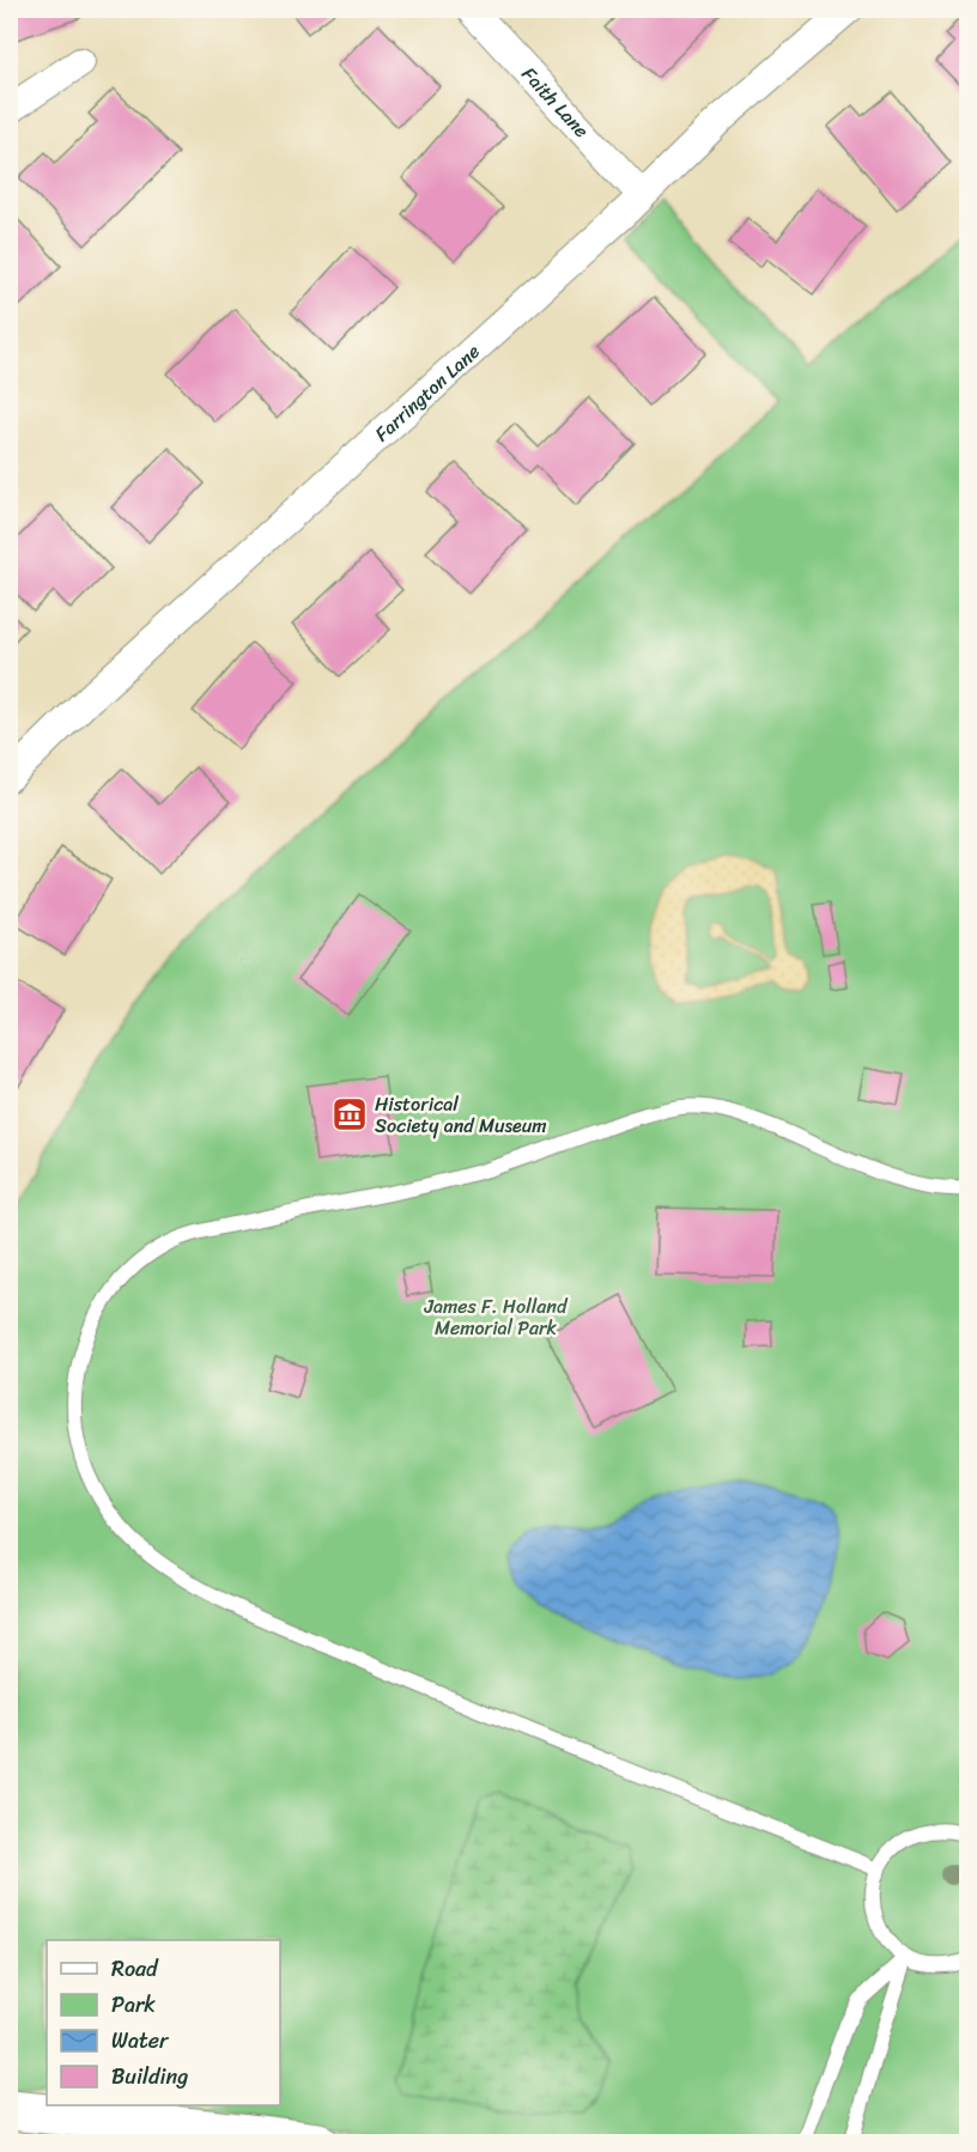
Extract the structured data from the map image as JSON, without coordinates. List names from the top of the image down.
{
  "streets": {
    "street": ["Faith Lane", "Farrington Lane"]
  },
  "crossings": [
    ["Faith Lane", "Farrington Lane"]
  ],
  "parks": ["James F. Holland Memorial Park"],
  "places": {
    "museum": ["Historical Society and Museum"]
  },
  "legend": [
    "Road",
    "Park",
    "Water",
    "Building"
  ]
}
